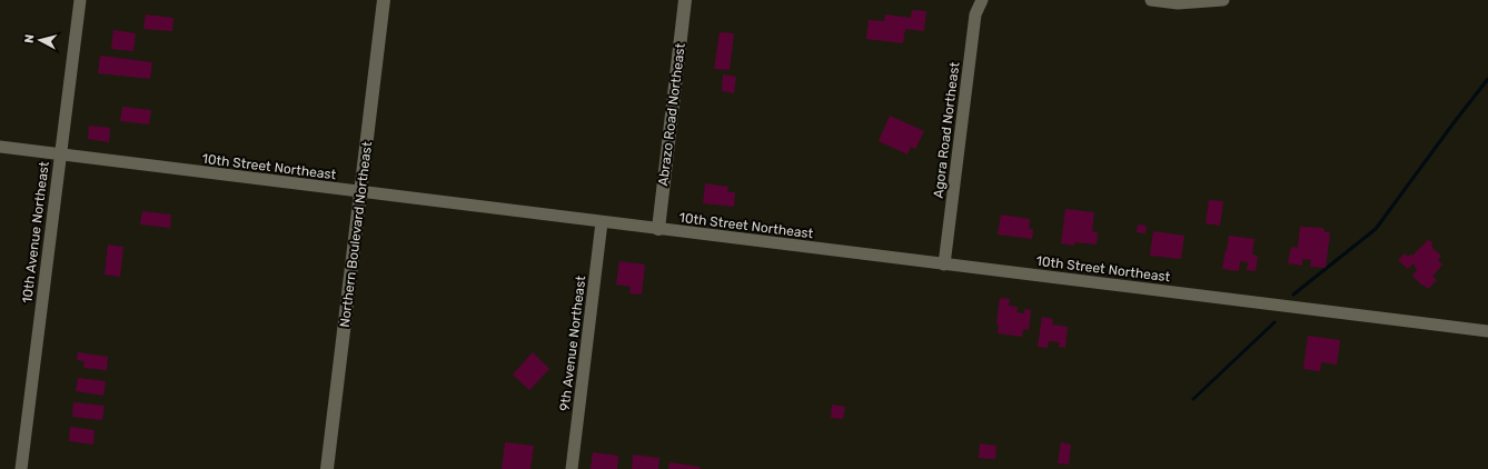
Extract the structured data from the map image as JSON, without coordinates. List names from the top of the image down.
{
  "streets": {
    "main road": ["Abrazo Road Northeast", "Northern Boulevard Northeast"],
    "street": [
      "Agora Road Northeast",
      "10th Street Northeast",
      "10th Avenue Northeast",
      "9th Avenue Northeast"
    ]
  },
  "crossings": [
    ["Abrazo Road Northeast", "10th Street Northeast"],
    ["Agora Road Northeast", "10th Street Northeast"],
    ["10th Street Northeast", "10th Avenue Northeast"],
    ["10th Street Northeast", "Northern Boulevard Northeast"],
    ["10th Street Northeast", "9th Avenue Northeast"]
  ],
  "north": "left"
}
